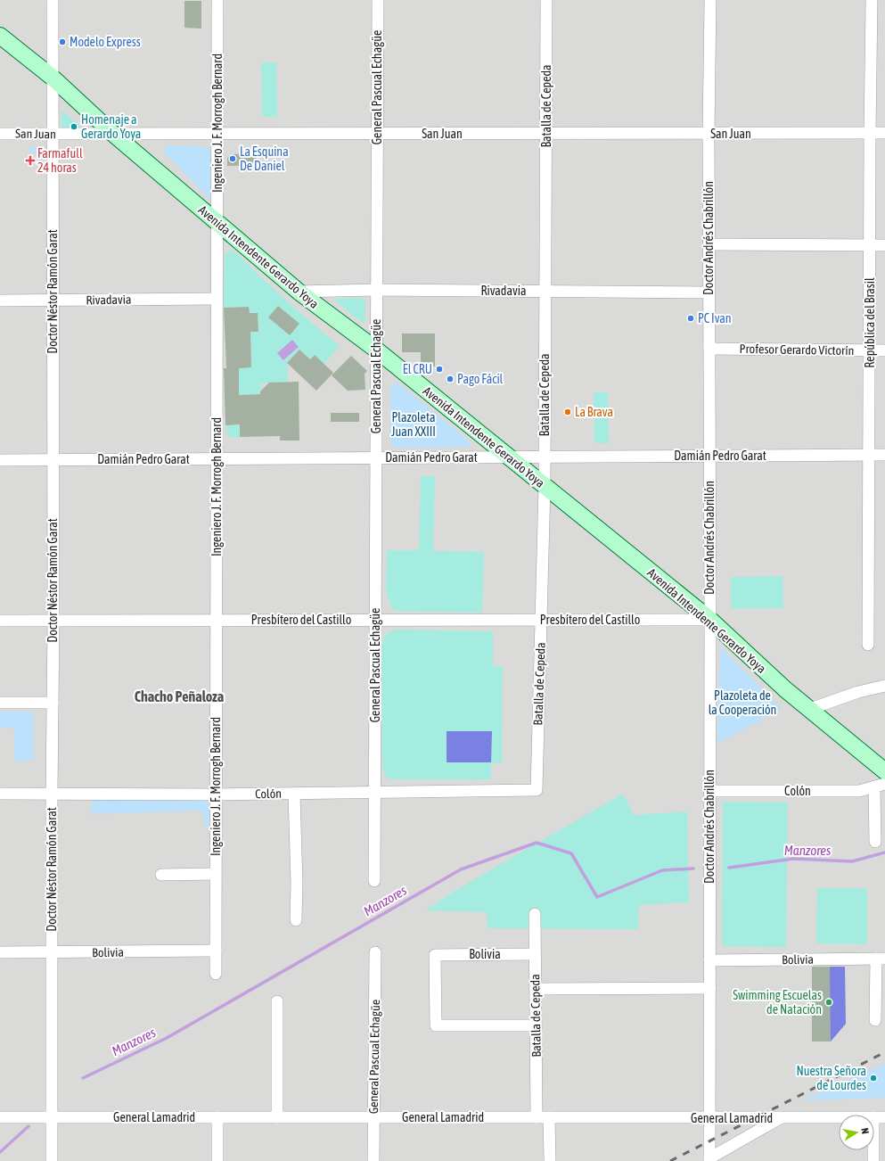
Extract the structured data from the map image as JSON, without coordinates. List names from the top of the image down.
{
  "streets": {
    "main road": ["Avenida Intendente Gerardo Yoya"],
    "street": [
      "General Pascual Echagüe",
      "Batalla de Cepeda",
      "Ingeniero J. F. Morrogh Bernard",
      "San Juan",
      "Doctor Andrés Chabrillón",
      "Rivadavia",
      "Doctor Néstor Ramón Garat",
      "República del Brasil",
      "Profesor Gerardo Victorín",
      "Damián Pedro Garat",
      "Presbítero del Castillo",
      "Colón",
      "Bolivia",
      "General Lamadrid"
    ]
  },
  "crossings": [
    ["General Pascual Echagüe", "San Juan"],
    ["General Pascual Echagüe", "Avenida Intendente Gerardo Yoya"],
    ["General Pascual Echagüe", "Rivadavia"],
    ["General Pascual Echagüe", "Damián Pedro Garat"],
    ["General Pascual Echagüe", "Presbítero del Castillo"],
    ["General Pascual Echagüe", "Colón"],
    ["General Pascual Echagüe", "General Lamadrid"],
    ["Batalla de Cepeda", "San Juan"],
    ["Batalla de Cepeda", "Avenida Intendente Gerardo Yoya"],
    ["Batalla de Cepeda", "Rivadavia"],
    ["Batalla de Cepeda", "Damián Pedro Garat"],
    ["Batalla de Cepeda", "Presbítero del Castillo"],
    ["Batalla de Cepeda", "Colón"],
    ["Batalla de Cepeda", "Bolivia"],
    ["Batalla de Cepeda", "General Lamadrid"],
    ["Ingeniero J. F. Morrogh Bernard", "San Juan"],
    ["Ingeniero J. F. Morrogh Bernard", "Avenida Intendente Gerardo Yoya"],
    ["Ingeniero J. F. Morrogh Bernard", "Rivadavia"],
    ["Ingeniero J. F. Morrogh Bernard", "Damián Pedro Garat"],
    ["Ingeniero J. F. Morrogh Bernard", "Presbítero del Castillo"],
    ["Ingeniero J. F. Morrogh Bernard", "Colón"],
    ["Ingeniero J. F. Morrogh Bernard", "Bolivia"],
    ["San Juan", "Doctor Andrés Chabrillón"],
    ["San Juan", "Avenida Intendente Gerardo Yoya"],
    ["San Juan", "Doctor Néstor Ramón Garat"],
    ["San Juan", "República del Brasil"],
    ["Doctor Andrés Chabrillón", "Avenida Intendente Gerardo Yoya"],
    ["Doctor Andrés Chabrillón", "Rivadavia"],
    ["Doctor Andrés Chabrillón", "Profesor Gerardo Victorín"],
    ["Doctor Andrés Chabrillón", "Damián Pedro Garat"],
    ["Doctor Andrés Chabrillón", "Presbítero del Castillo"],
    ["Doctor Andrés Chabrillón", "Colón"],
    ["Doctor Andrés Chabrillón", "Bolivia"],
    ["Doctor Andrés Chabrillón", "General Lamadrid"],
    ["Avenida Intendente Gerardo Yoya", "Rivadavia"],
    ["Avenida Intendente Gerardo Yoya", "Doctor Néstor Ramón Garat"],
    ["Avenida Intendente Gerardo Yoya", "Damián Pedro Garat"],
    ["Avenida Intendente Gerardo Yoya", "Presbítero del Castillo"],
    ["Rivadavia", "Doctor Néstor Ramón Garat"],
    ["Doctor Néstor Ramón Garat", "Damián Pedro Garat"],
    ["Doctor Néstor Ramón Garat", "Presbítero del Castillo"],
    ["Doctor Néstor Ramón Garat", "Colón"],
    ["Doctor Néstor Ramón Garat", "Bolivia"],
    ["Doctor Néstor Ramón Garat", "General Lamadrid"],
    ["República del Brasil", "Profesor Gerardo Victorín"],
    ["República del Brasil", "Damián Pedro Garat"]
  ],
  "districts": ["Chacho Peñaloza"],
  "water": ["Manzores"],
  "parks": ["Plazoleta Juan XXIII", "Plazoleta de la Cooperación"],
  "places": {
    "other": [
      "Modelo Express",
      "Homenaje a Gerardo Yoya",
      "La Esquina De Daniel",
      "PC Ivan",
      "El CRU",
      "Pago Fácil",
      "La Brava",
      "Swimming Escuelas de Natación",
      "Nuestra Señora de Lourdes"
    ],
    "health": ["Farmafull 24 horas"]
  },
  "north": "right"
}
